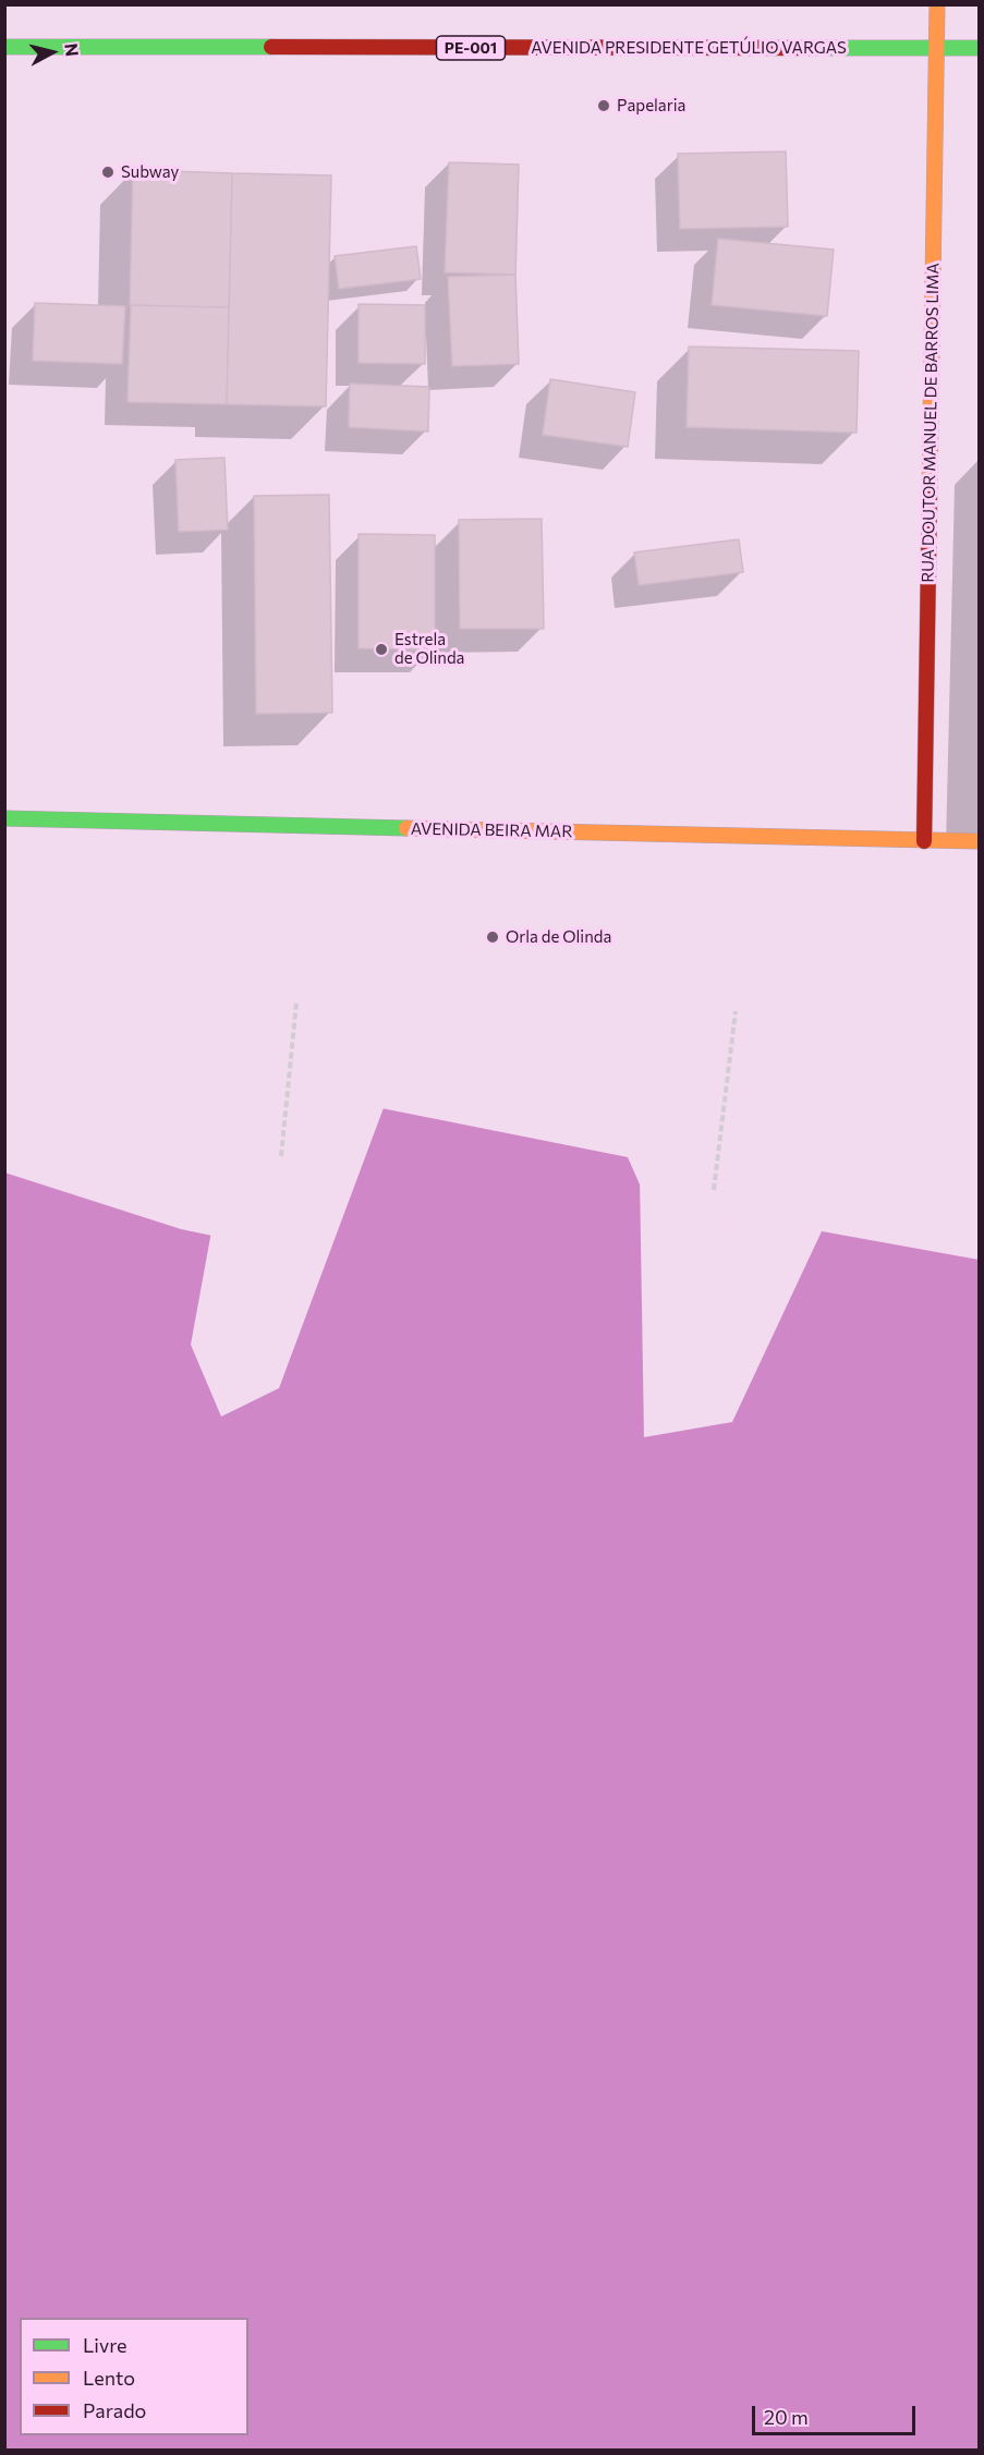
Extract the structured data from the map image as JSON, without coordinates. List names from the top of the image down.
{
  "streets": {
    "main road": [
      "PE-001",
      "AVENIDA PRESIDENTE GETÚLIO VARGAS",
      "RUA DOUTOR MANUEL DE BARROS LIMA",
      "AVENIDA BEIRA MAR"
    ]
  },
  "crossings": [
    ["AVENIDA PRESIDENTE GETÚLIO VARGAS", "RUA DOUTOR MANUEL DE BARROS LIMA"],
    ["RUA DOUTOR MANUEL DE BARROS LIMA", "AVENIDA BEIRA MAR"]
  ],
  "places": [
    "Papelaria",
    "Subway",
    "Estrela de Olinda",
    "Orla de Olinda"
  ],
  "legend": ["Livre", "Lento", "Parado"],
  "scale_bar": "20 m",
  "north": "right"
}
